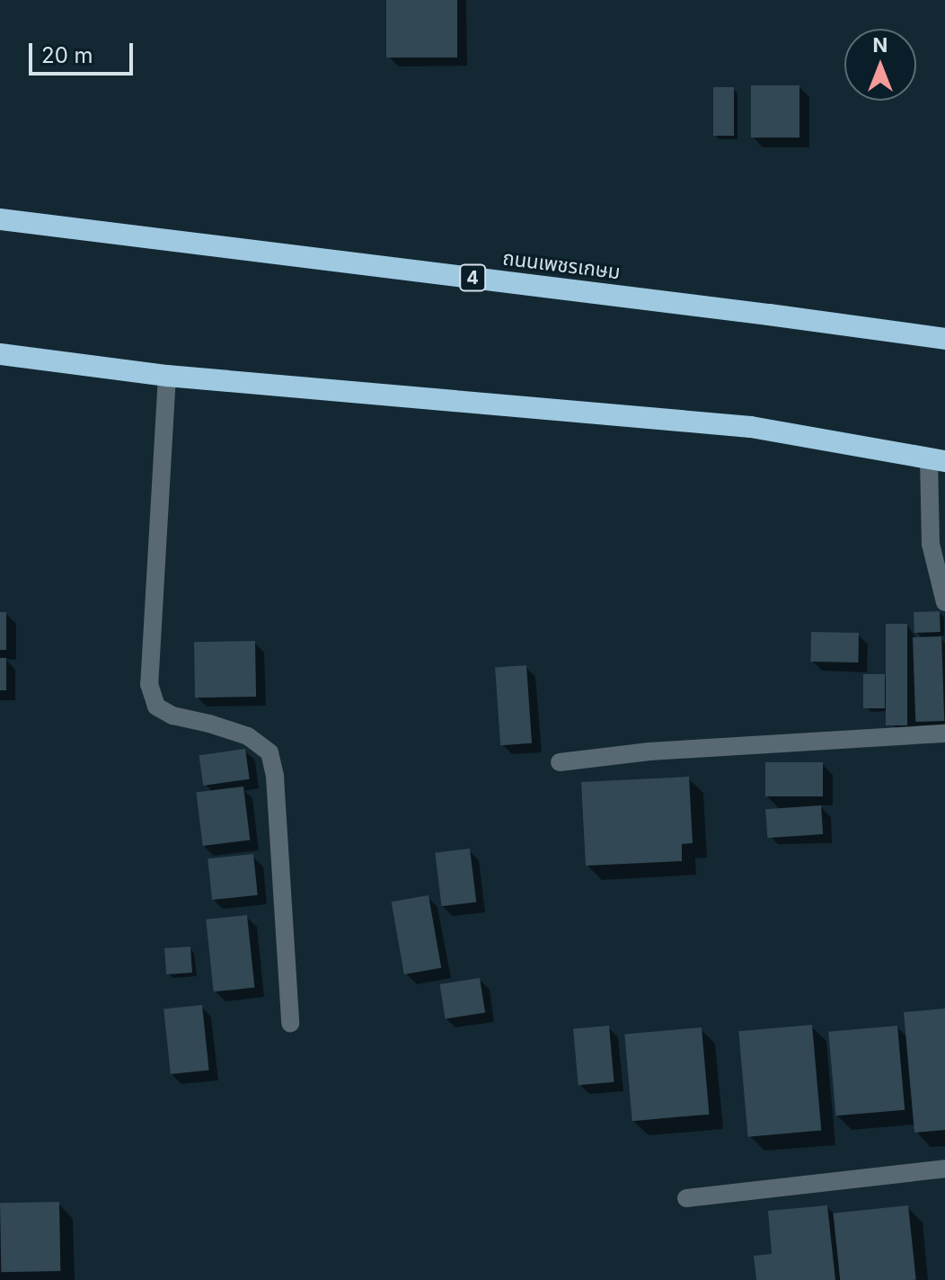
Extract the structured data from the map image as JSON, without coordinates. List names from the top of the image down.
{
  "streets": {
    "highway": ["ถนนเพชรเกษม", "4"]
  },
  "scale_bar": "20 m",
  "north": "top"
}
